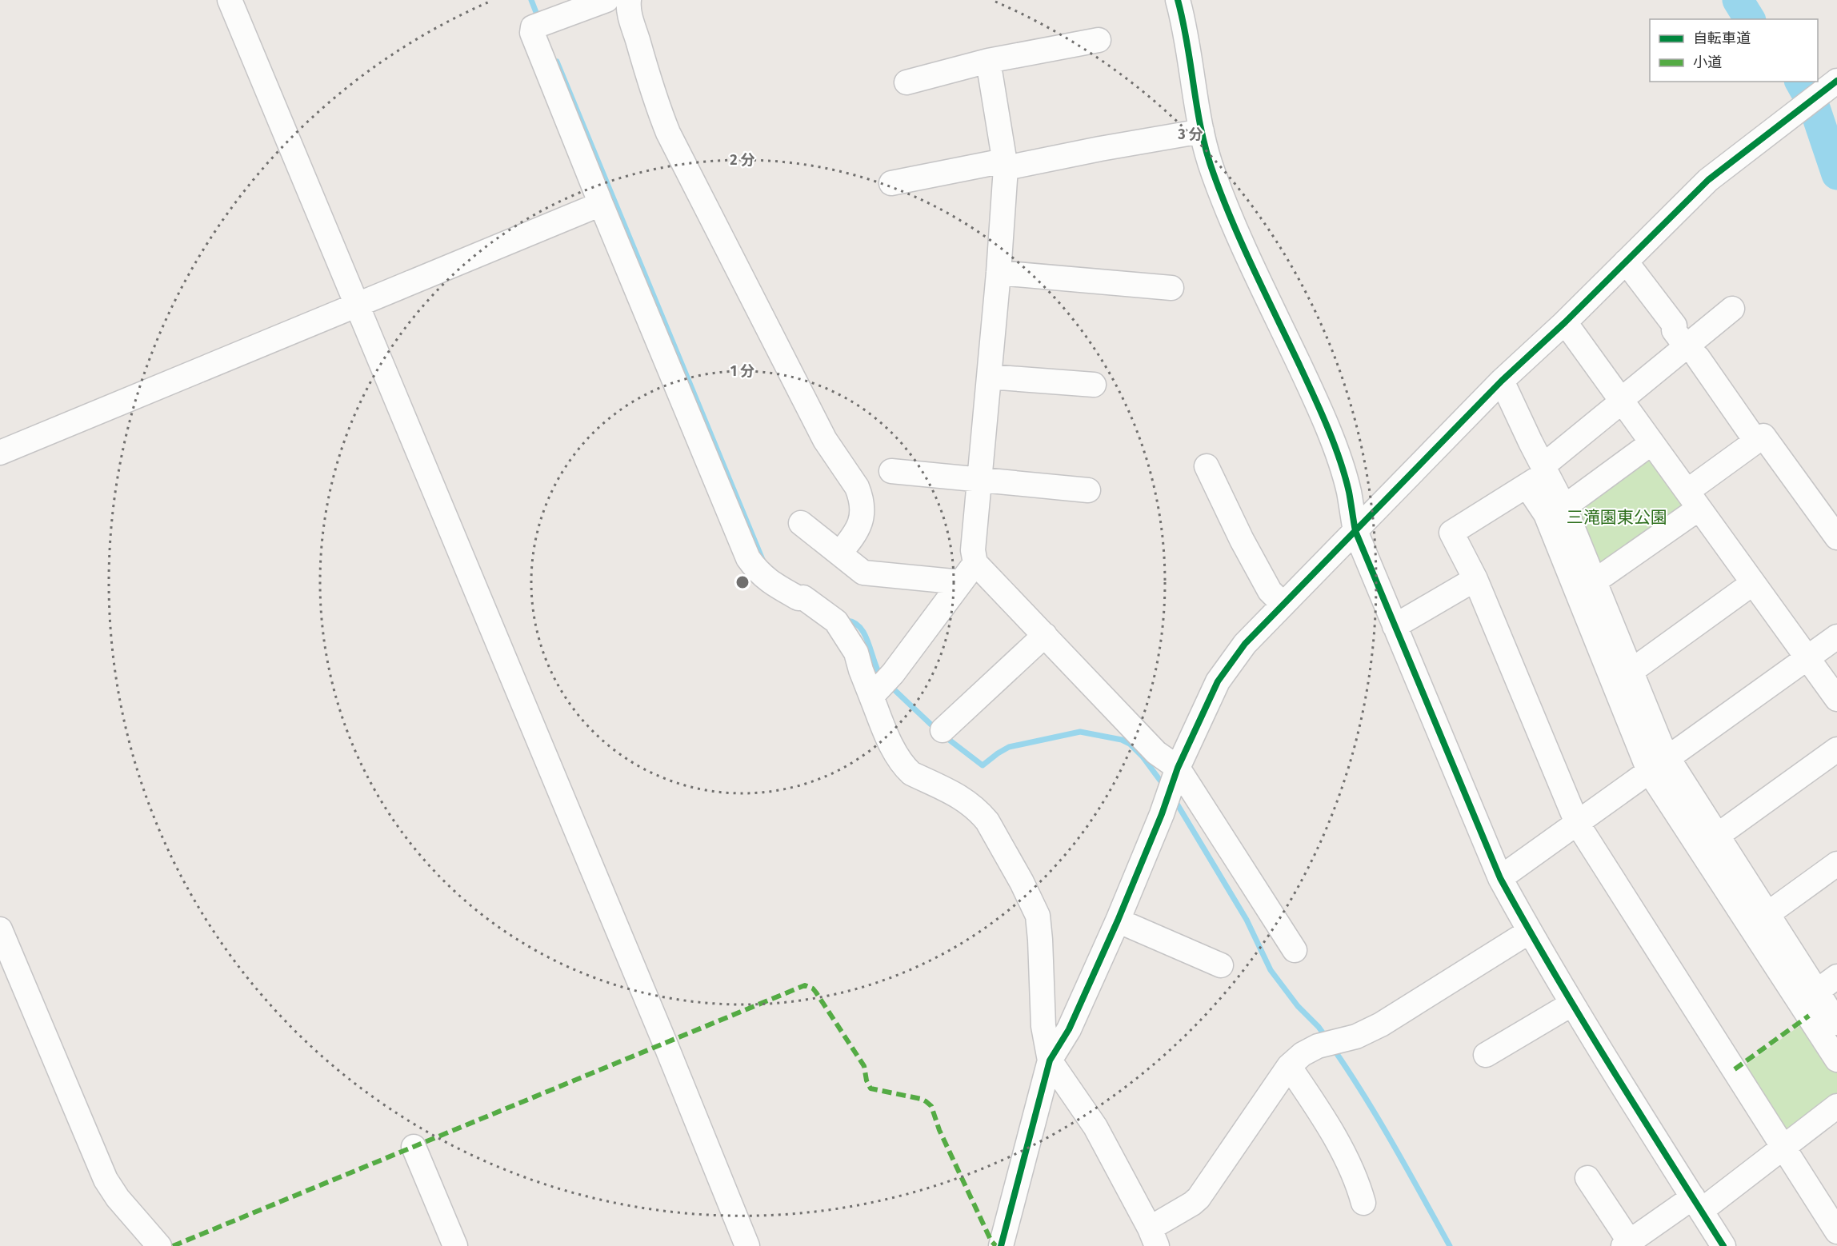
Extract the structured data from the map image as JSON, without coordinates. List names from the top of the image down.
{
  "parks": ["三滝園東公園"],
  "legend": ["自転車道", "小道"],
  "rings": ["3 分", "2 分", "1 分"]
}
